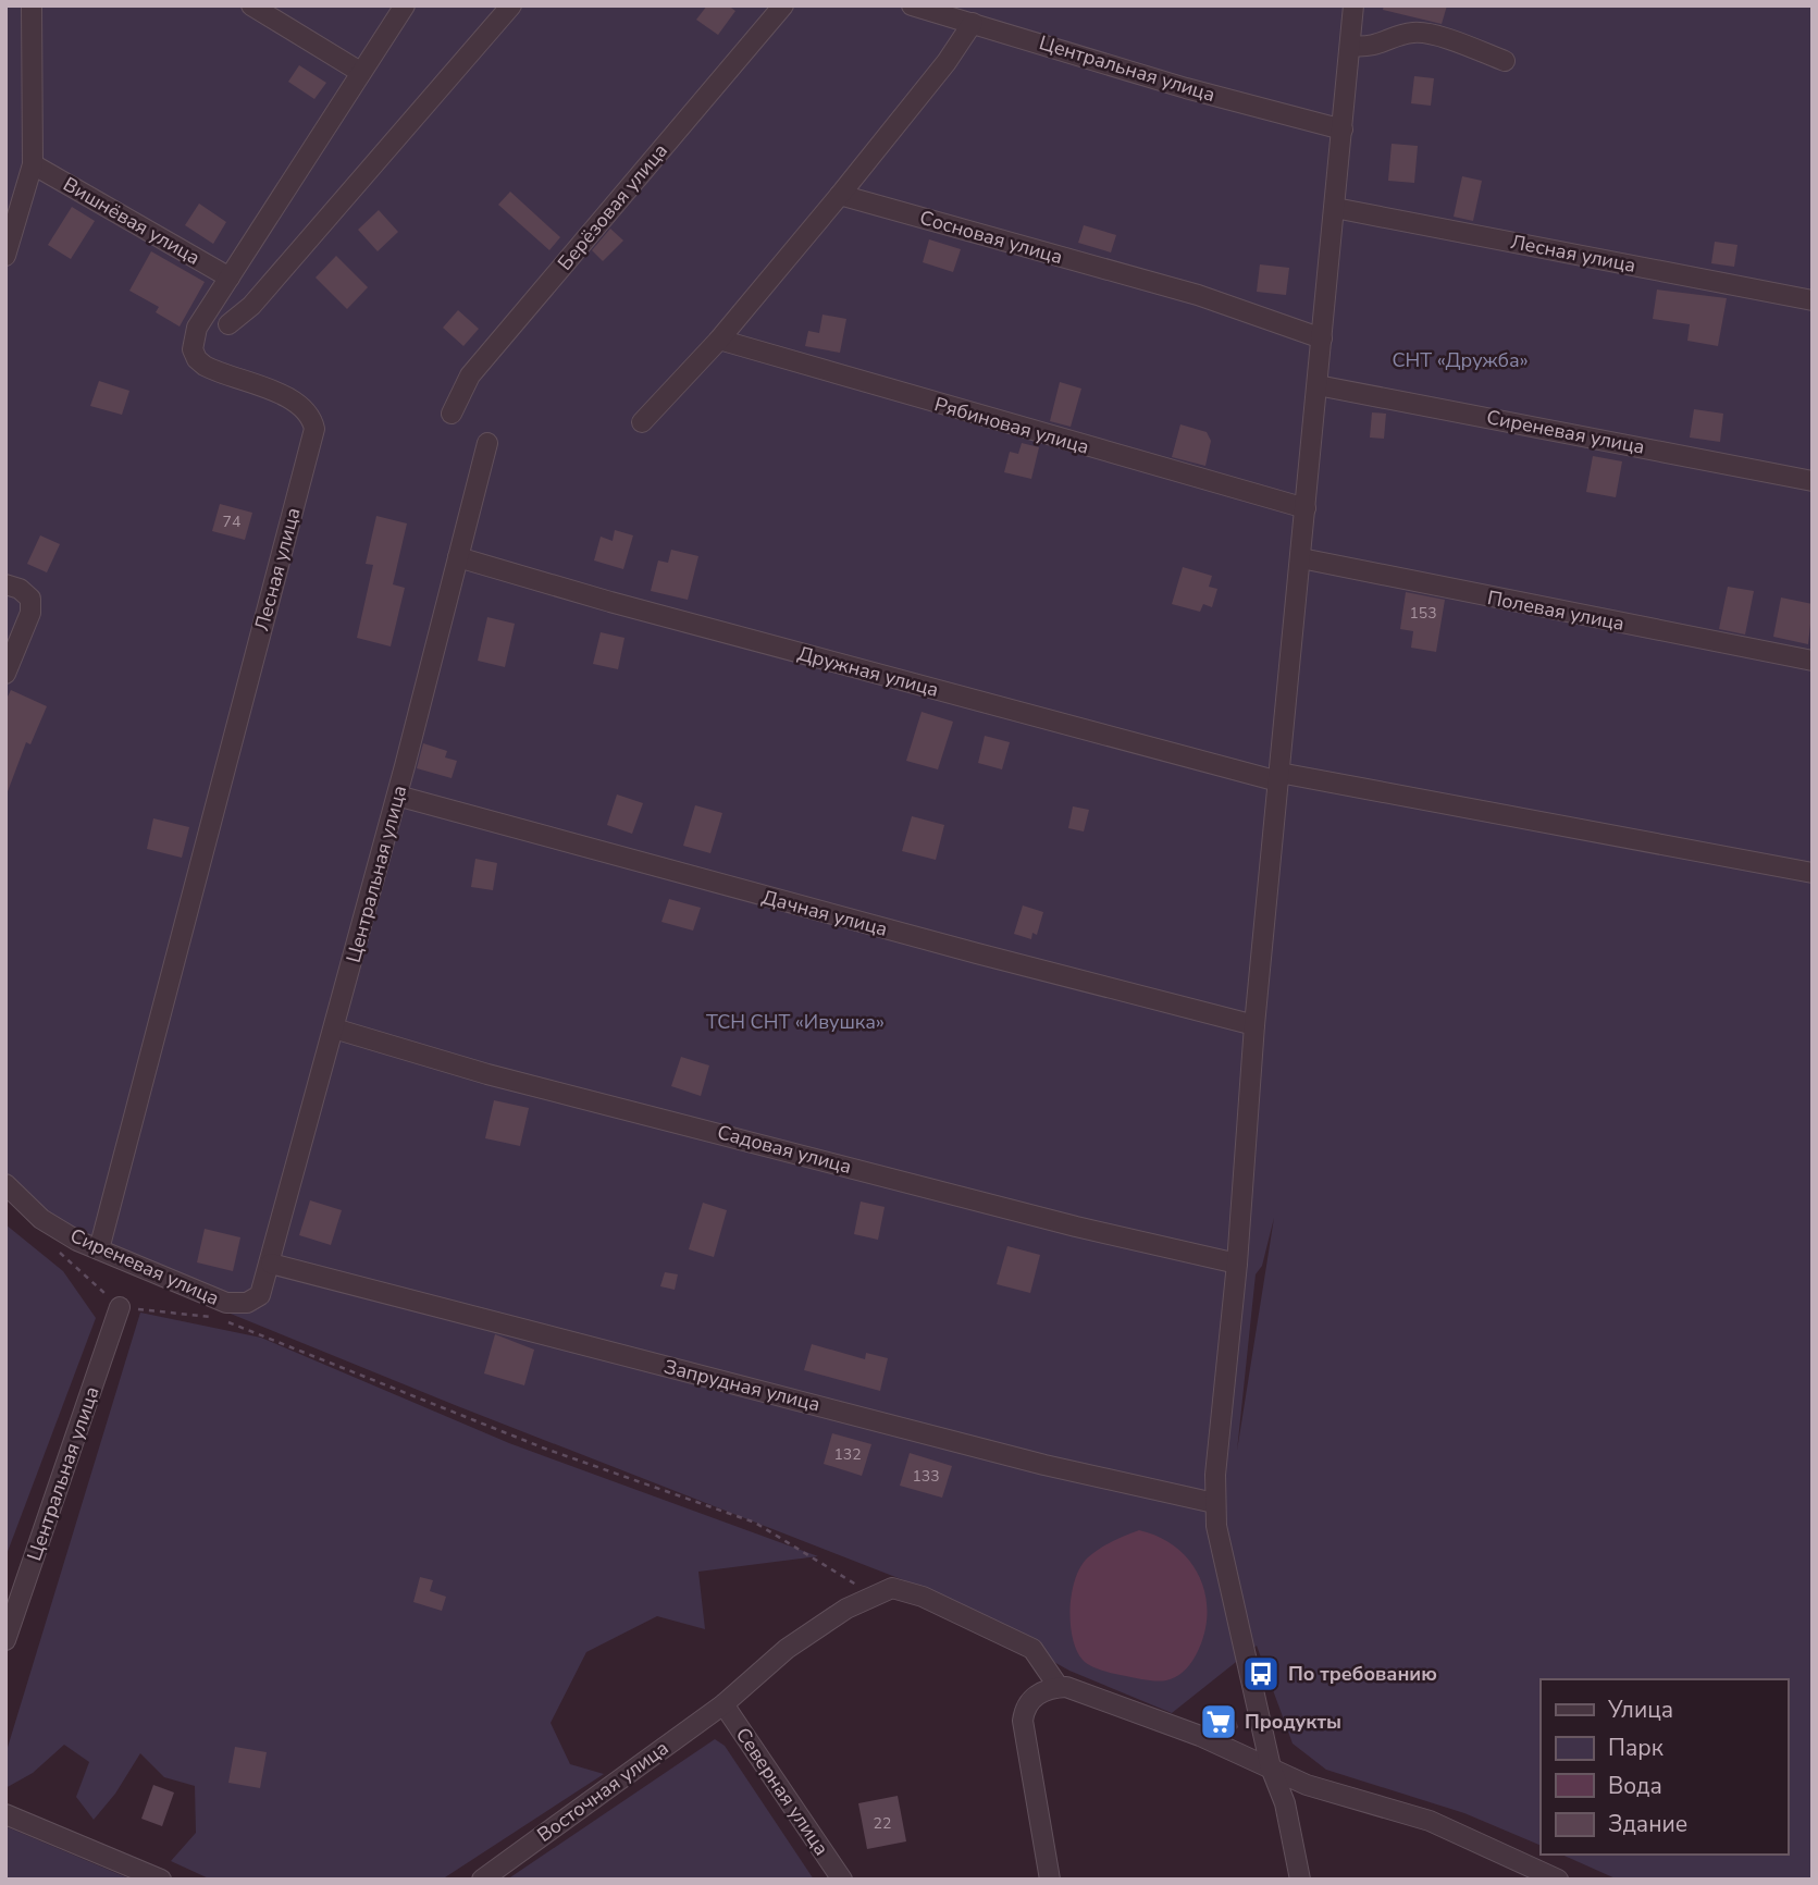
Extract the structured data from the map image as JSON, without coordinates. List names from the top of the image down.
{
  "streets": {
    "street": [
      "Центральная улица",
      "Берёзовая улица",
      "Вишнёвая улица",
      "Сосновая улица",
      "Лесная улица",
      "Рябиновая улица",
      "Сиреневая улица",
      "Полевая улица",
      "Дружная улица",
      "Дачная улица",
      "Садовая улица",
      "Запрудная улица",
      "Восточная улица",
      "Северная улица"
    ]
  },
  "crossings": [
    ["Центральная улица", "Сиреневая улица"],
    ["Центральная улица", "Дружная улица"],
    ["Центральная улица", "Дачная улица"],
    ["Центральная улица", "Садовая улица"],
    ["Центральная улица", "Запрудная улица"],
    ["Вишнёвая улица", "Лесная улица"],
    ["Лесная улица", "Сиреневая улица"],
    ["Восточная улица", "Северная улица"]
  ],
  "parks": ["СНТ «Дружба»", "ТСН СНТ «Ивушка»"],
  "places": {
    "bus stop": ["По требованию"],
    "supermarket": ["Продукты"]
  },
  "house_numbers": [
    "74",
    "153",
    "132",
    "133",
    "22"
  ],
  "legend": [
    "Улица",
    "Парк",
    "Вода",
    "Здание"
  ]
}
